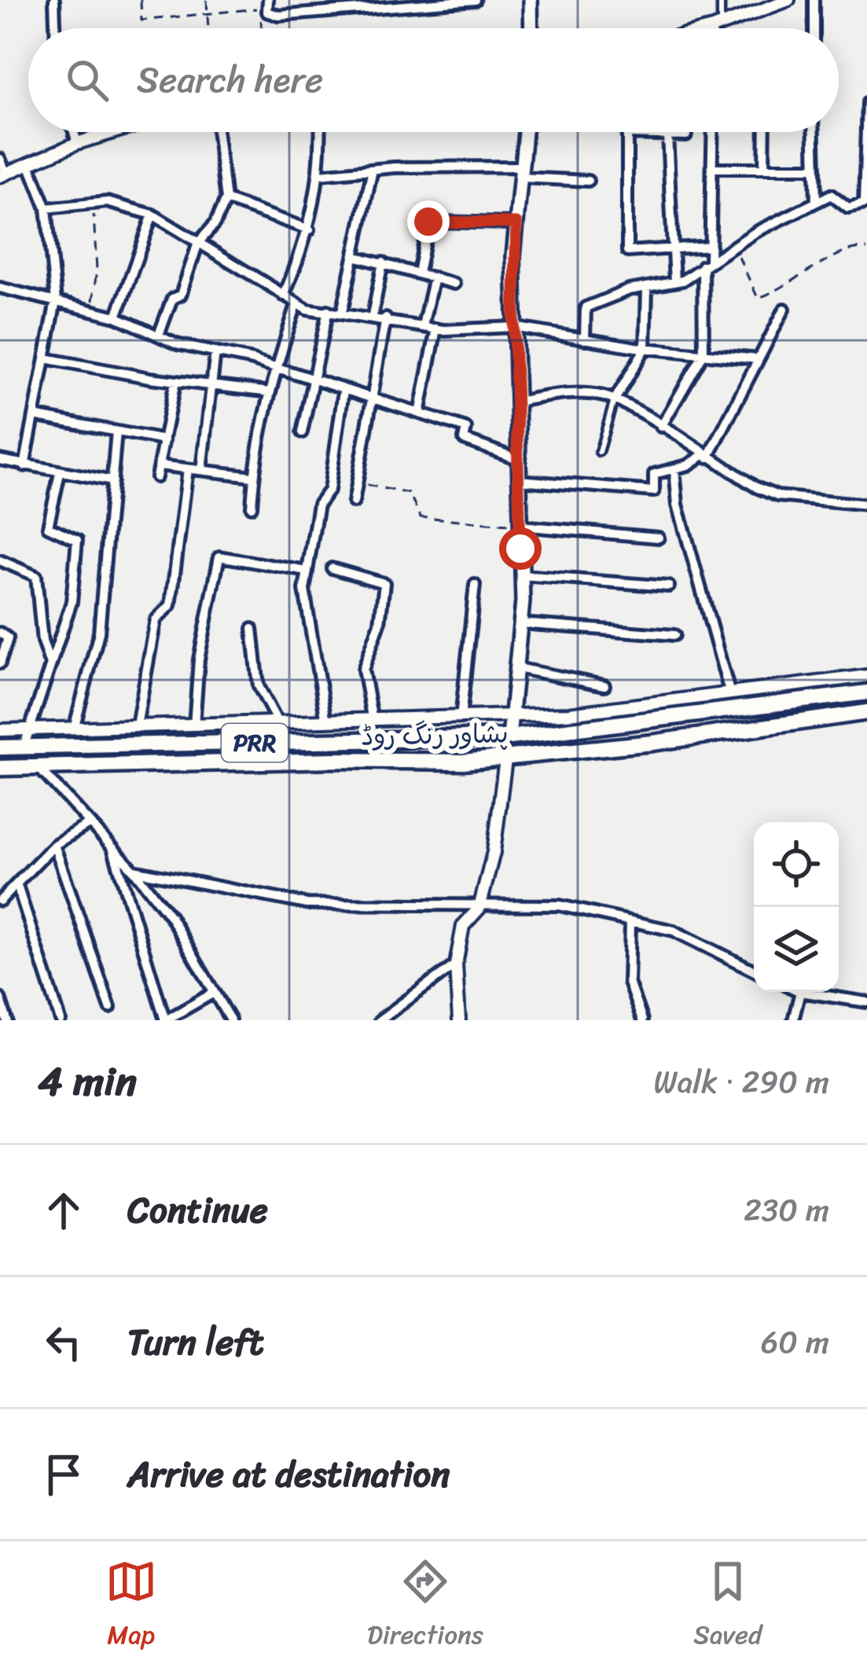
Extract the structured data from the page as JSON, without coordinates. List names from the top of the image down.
{
  "streets": {
    "highway": ["پشاور رنگ روڈ", "PRR"]
  },
  "page": {
    "search": "Search here",
    "heading": ["4 min", "Walk · 290 m"],
    "list": [
      ["Continue", "230 m"],
      ["Turn left", "60 m"],
      "Arrive at destination"
    ],
    "nav": ["Map", "Directions", "Saved"]
  }
}
